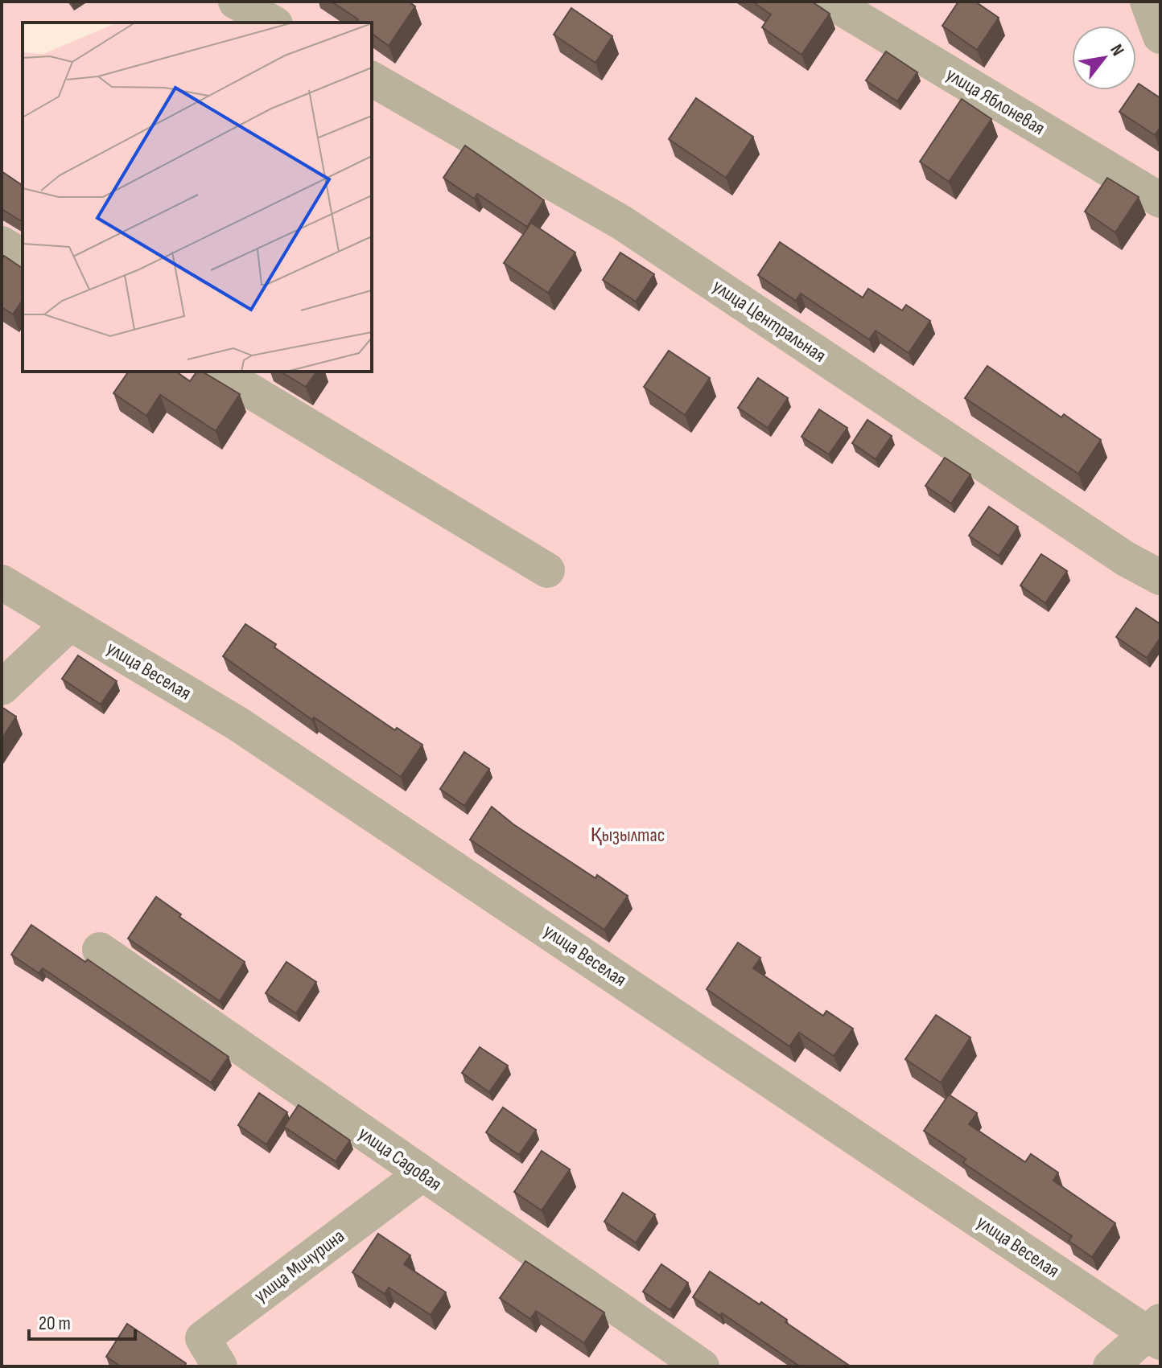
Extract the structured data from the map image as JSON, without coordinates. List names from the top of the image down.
{
  "streets": {
    "street": [
      "улица Яблоневая",
      "улица Центральная",
      "улица Веселая",
      "улица Садовая",
      "улица Мичурина"
    ]
  },
  "crossings": [
    ["улица Садовая", "улица Мичурина"]
  ],
  "parks": ["Қызылтас"],
  "scale_bar": "20 m",
  "north": "top right"
}
